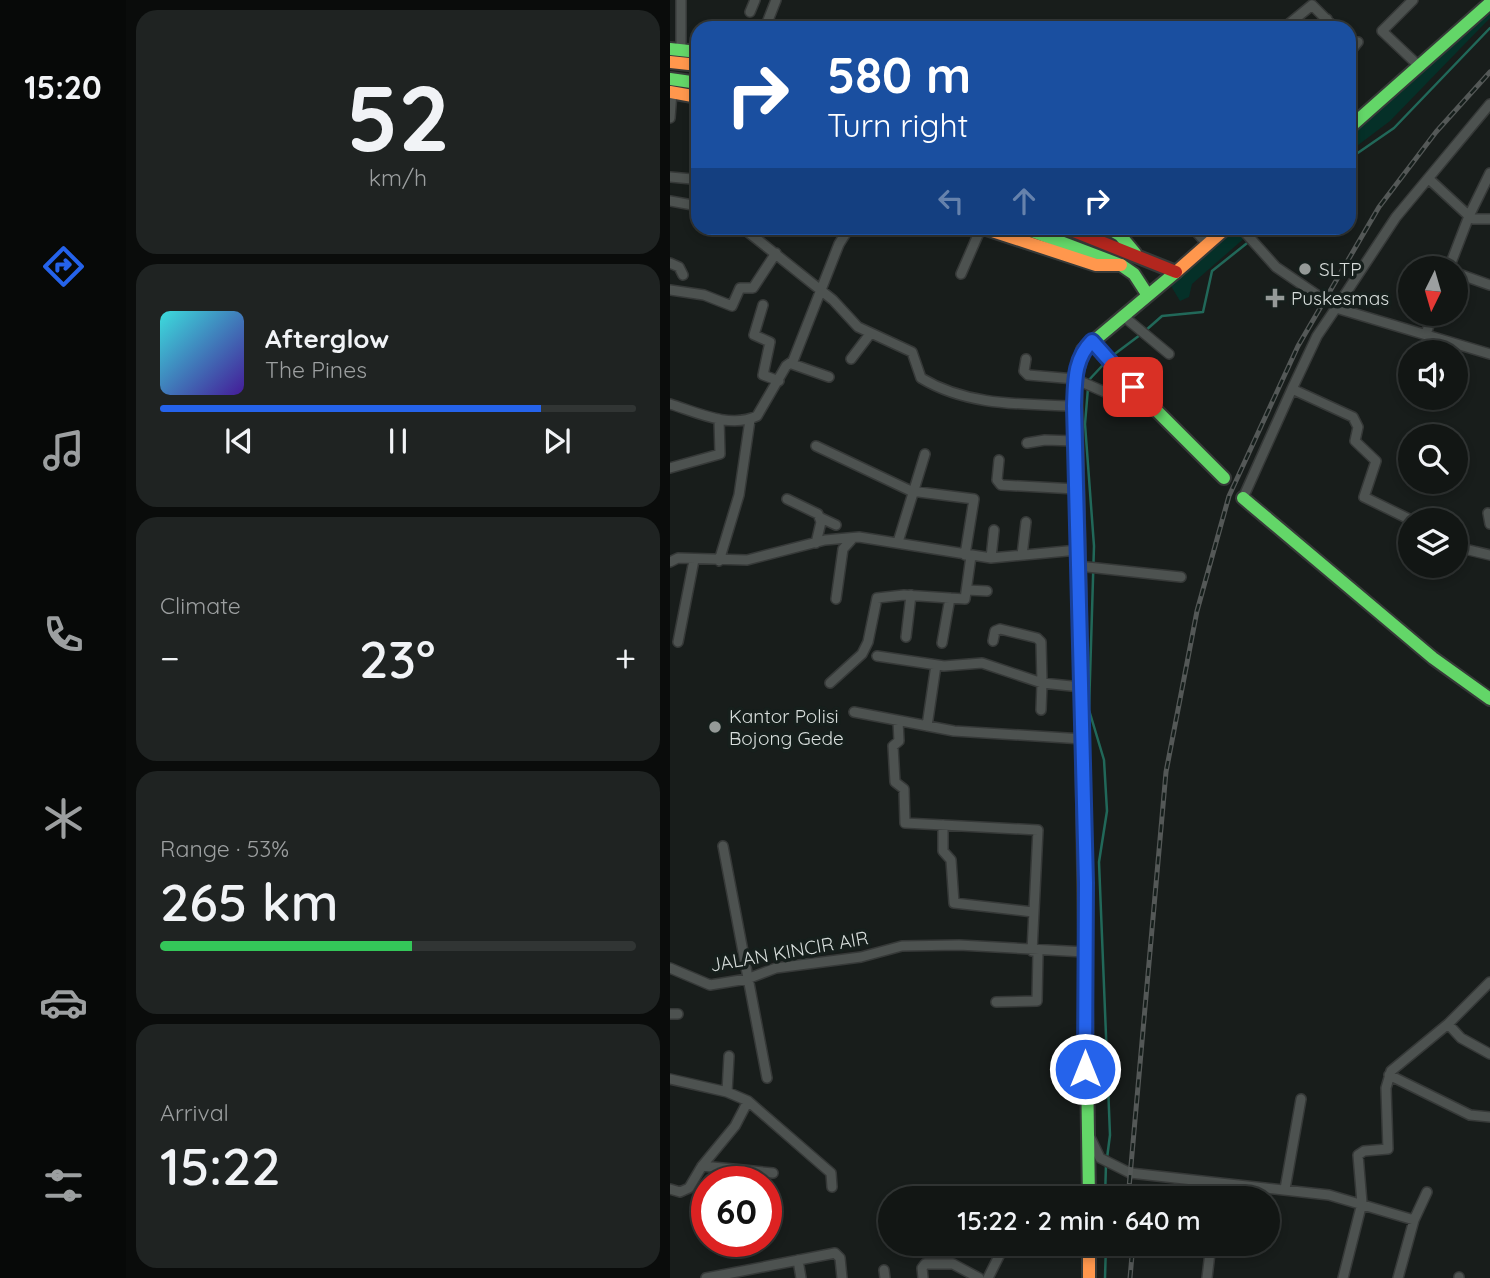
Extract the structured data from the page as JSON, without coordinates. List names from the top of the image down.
{
  "streets": {
    "street": ["JALAN KINCIR AIR"]
  },
  "places": {
    "other": ["SLTP", "Kantor Polisi Bojong Gede"],
    "health": ["Puskesmas"]
  },
  "north": "bottom",
  "page": {
    "tabs": "15:20",
    "tile": [
      ["52", "km/h"],
      "Climate",
      ["Range · 53%", "265 km"],
      ["Arrival", "15:22"]
    ],
    "turn": ["580 m", "Turn right"],
    "song": ["Afterglow", "The Pines"],
    "heat": ["−", "23°", "+"],
    "limit": "60",
    "trip": "15:22 · 2 min · 640 m"
  }
}
